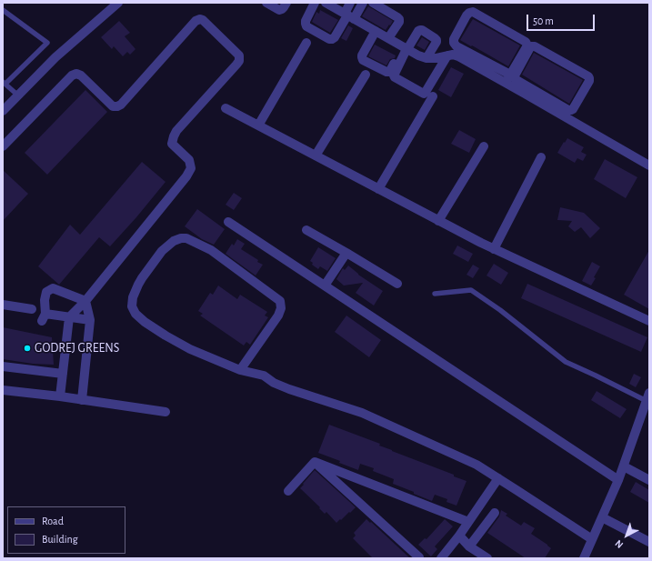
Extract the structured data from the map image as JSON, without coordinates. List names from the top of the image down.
{
  "places": ["GODREJ GREENS"],
  "legend": ["Road", "Building"],
  "scale_bar": "50 m",
  "north": "bottom left"
}
